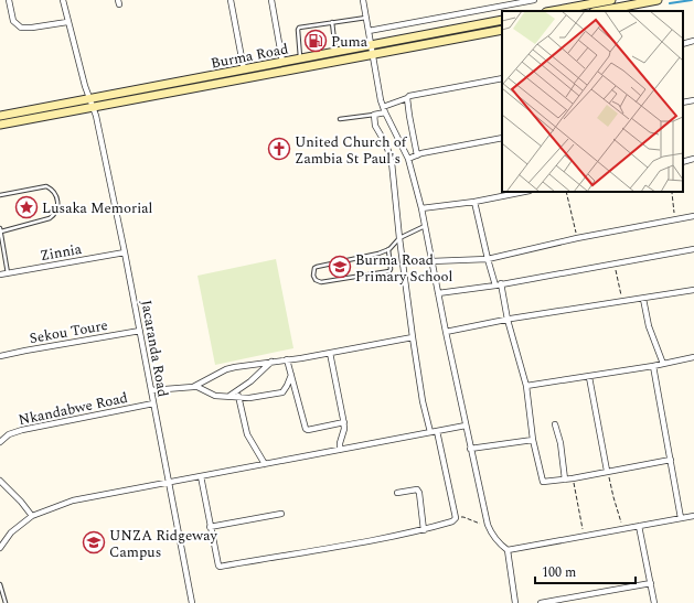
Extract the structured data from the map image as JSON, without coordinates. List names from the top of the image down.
{
  "streets": {
    "main road": ["Burma Road"],
    "street": [
      "Zinnia",
      "Sekou Toure",
      "Jacaranda Road",
      "Nkandabwe Road"
    ]
  },
  "crossings": [
    ["Burma Road", "Jacaranda Road"],
    ["Zinnia", "Jacaranda Road"],
    ["Sekou Toure", "Jacaranda Road"],
    ["Jacaranda Road", "Nkandabwe Road"]
  ],
  "places": {
    "fuel station": ["Puma"],
    "church": ["United Church of Zambia St Paul's"],
    "place": ["Lusaka Memorial"],
    "school or university": ["Burma Road Primary School", "UNZA Ridgeway Campus"]
  },
  "scale_bar": "100 m"
}
